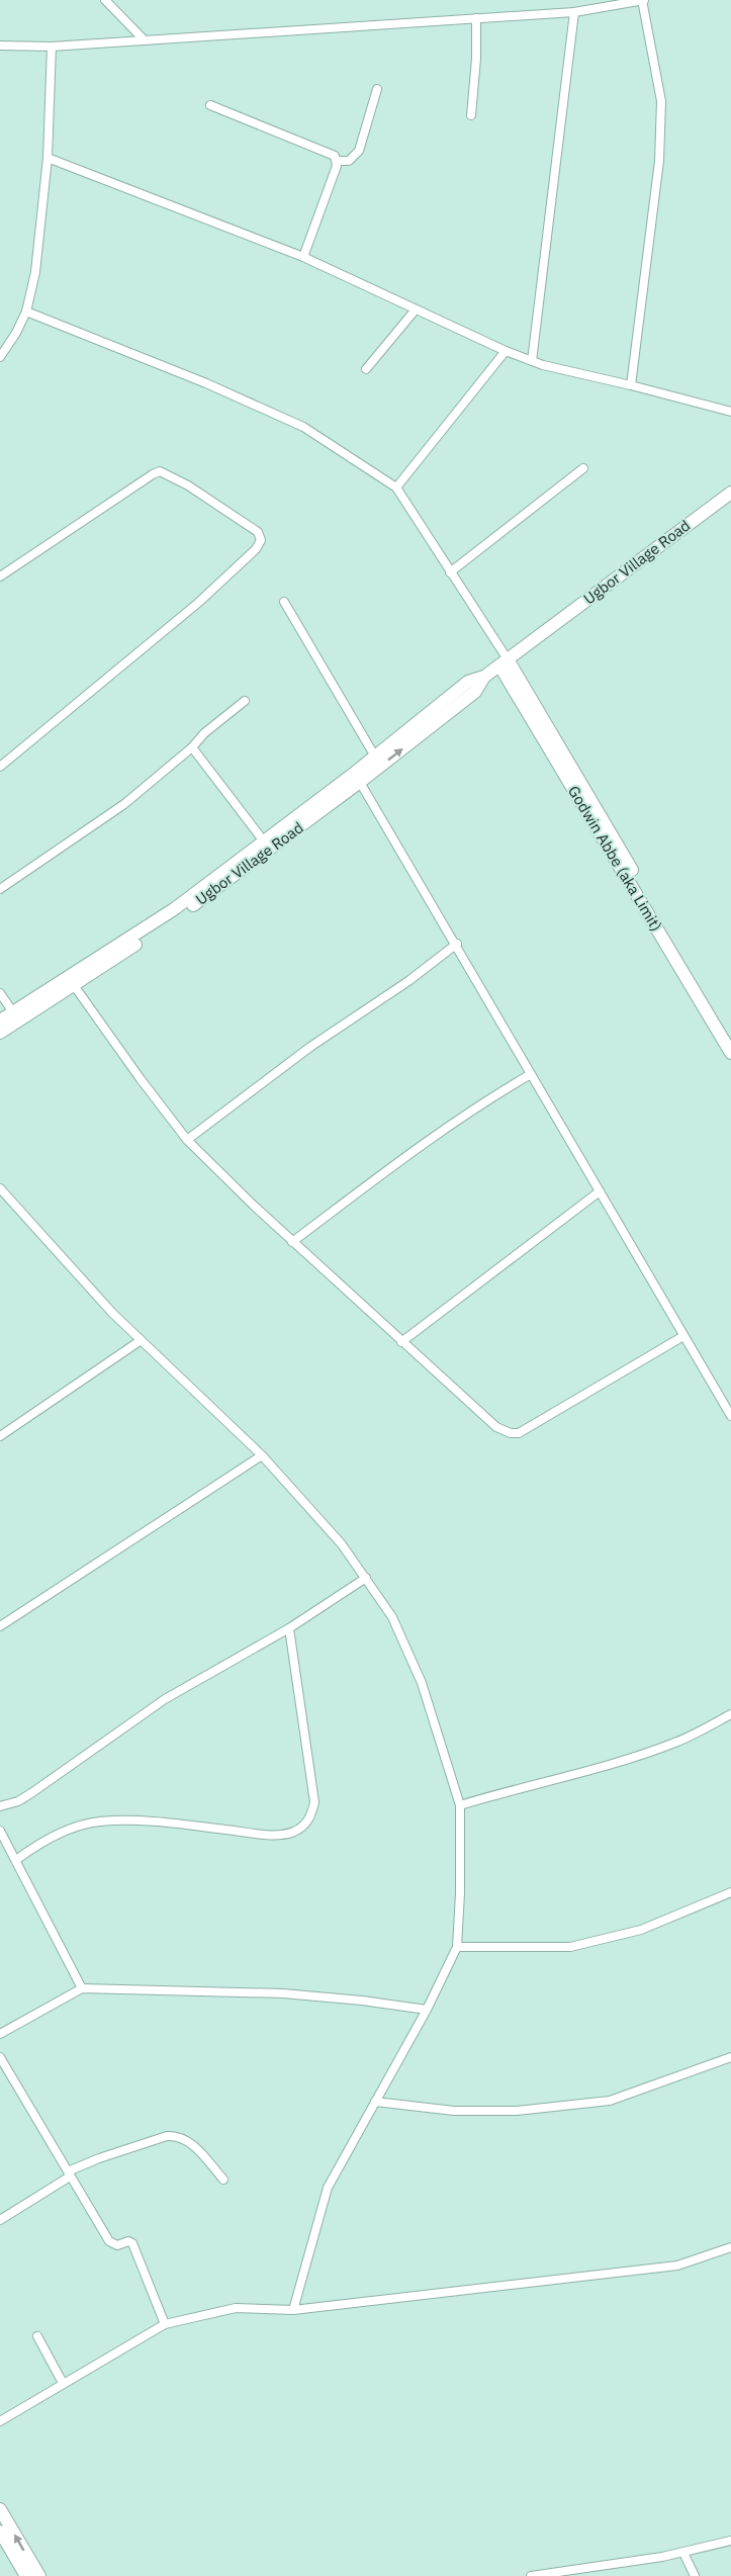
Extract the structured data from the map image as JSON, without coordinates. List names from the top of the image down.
{
  "streets": {
    "street": ["Ugbor Village Road", "Godwin Abbe (aka Limit)"]
  },
  "crossings": [
    ["Ugbor Village Road", "Godwin Abbe (aka Limit)"]
  ]
}
